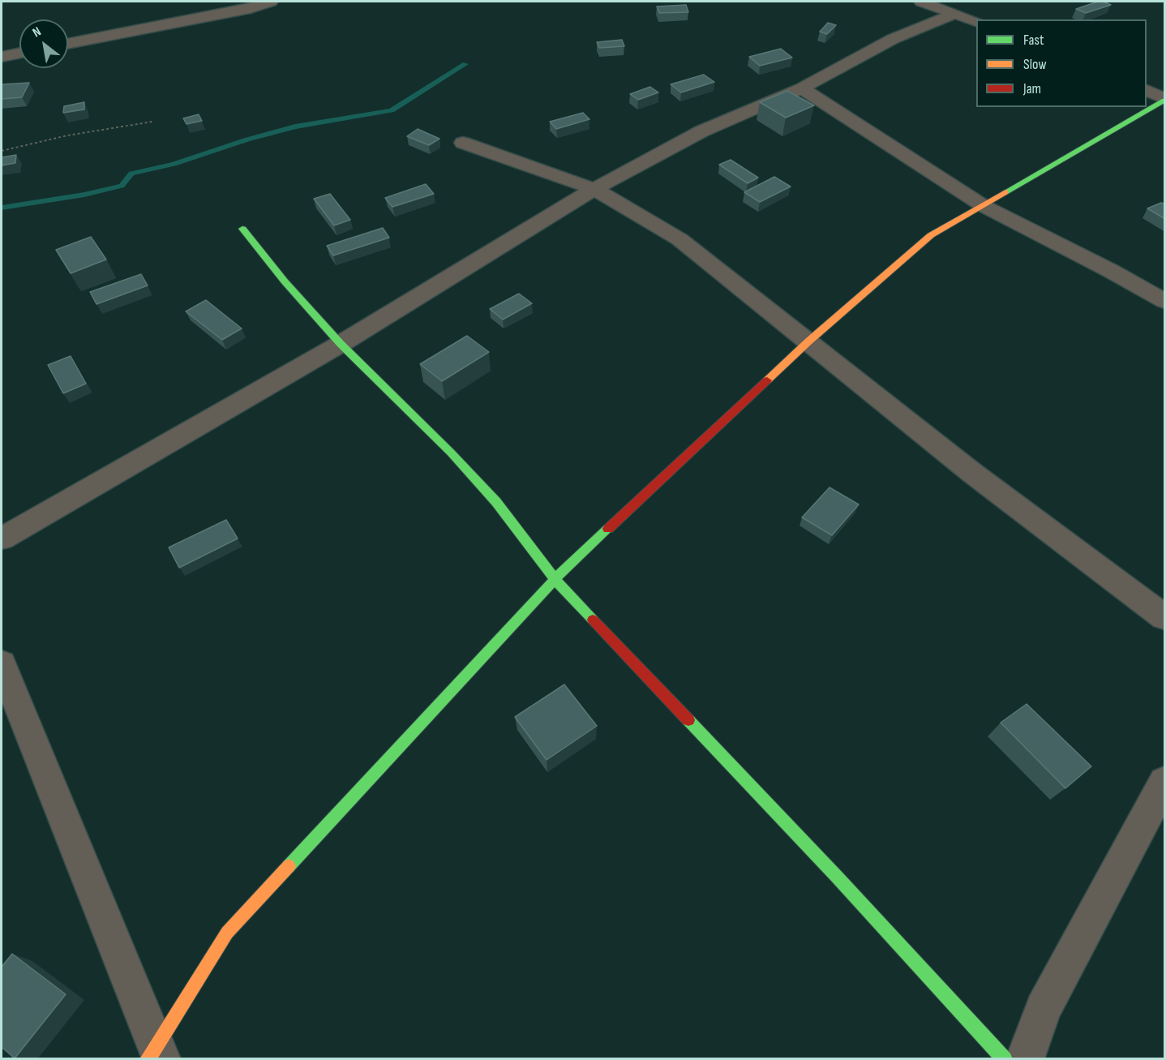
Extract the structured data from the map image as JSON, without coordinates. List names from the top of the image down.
{
  "legend": ["Fast", "Slow", "Jam"],
  "north": "top left"
}
